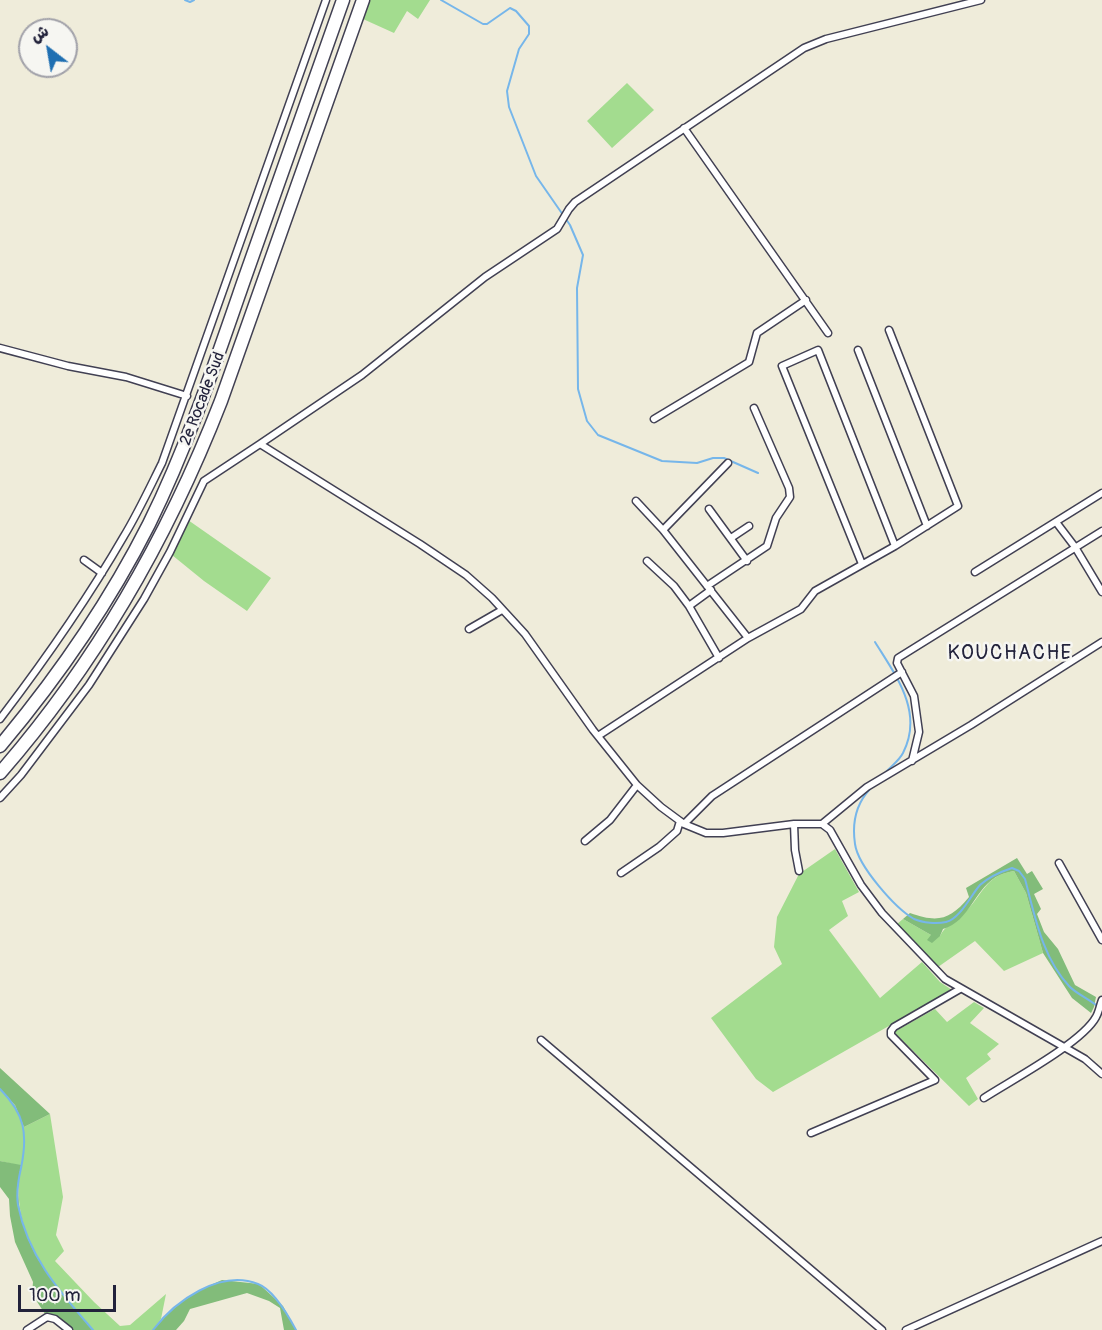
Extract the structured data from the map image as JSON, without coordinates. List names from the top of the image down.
{
  "streets": {
    "highway": ["2e Rocade Sud"]
  },
  "districts": ["KOUCHACHE"],
  "scale_bar": "100 m",
  "north": "top left"
}
